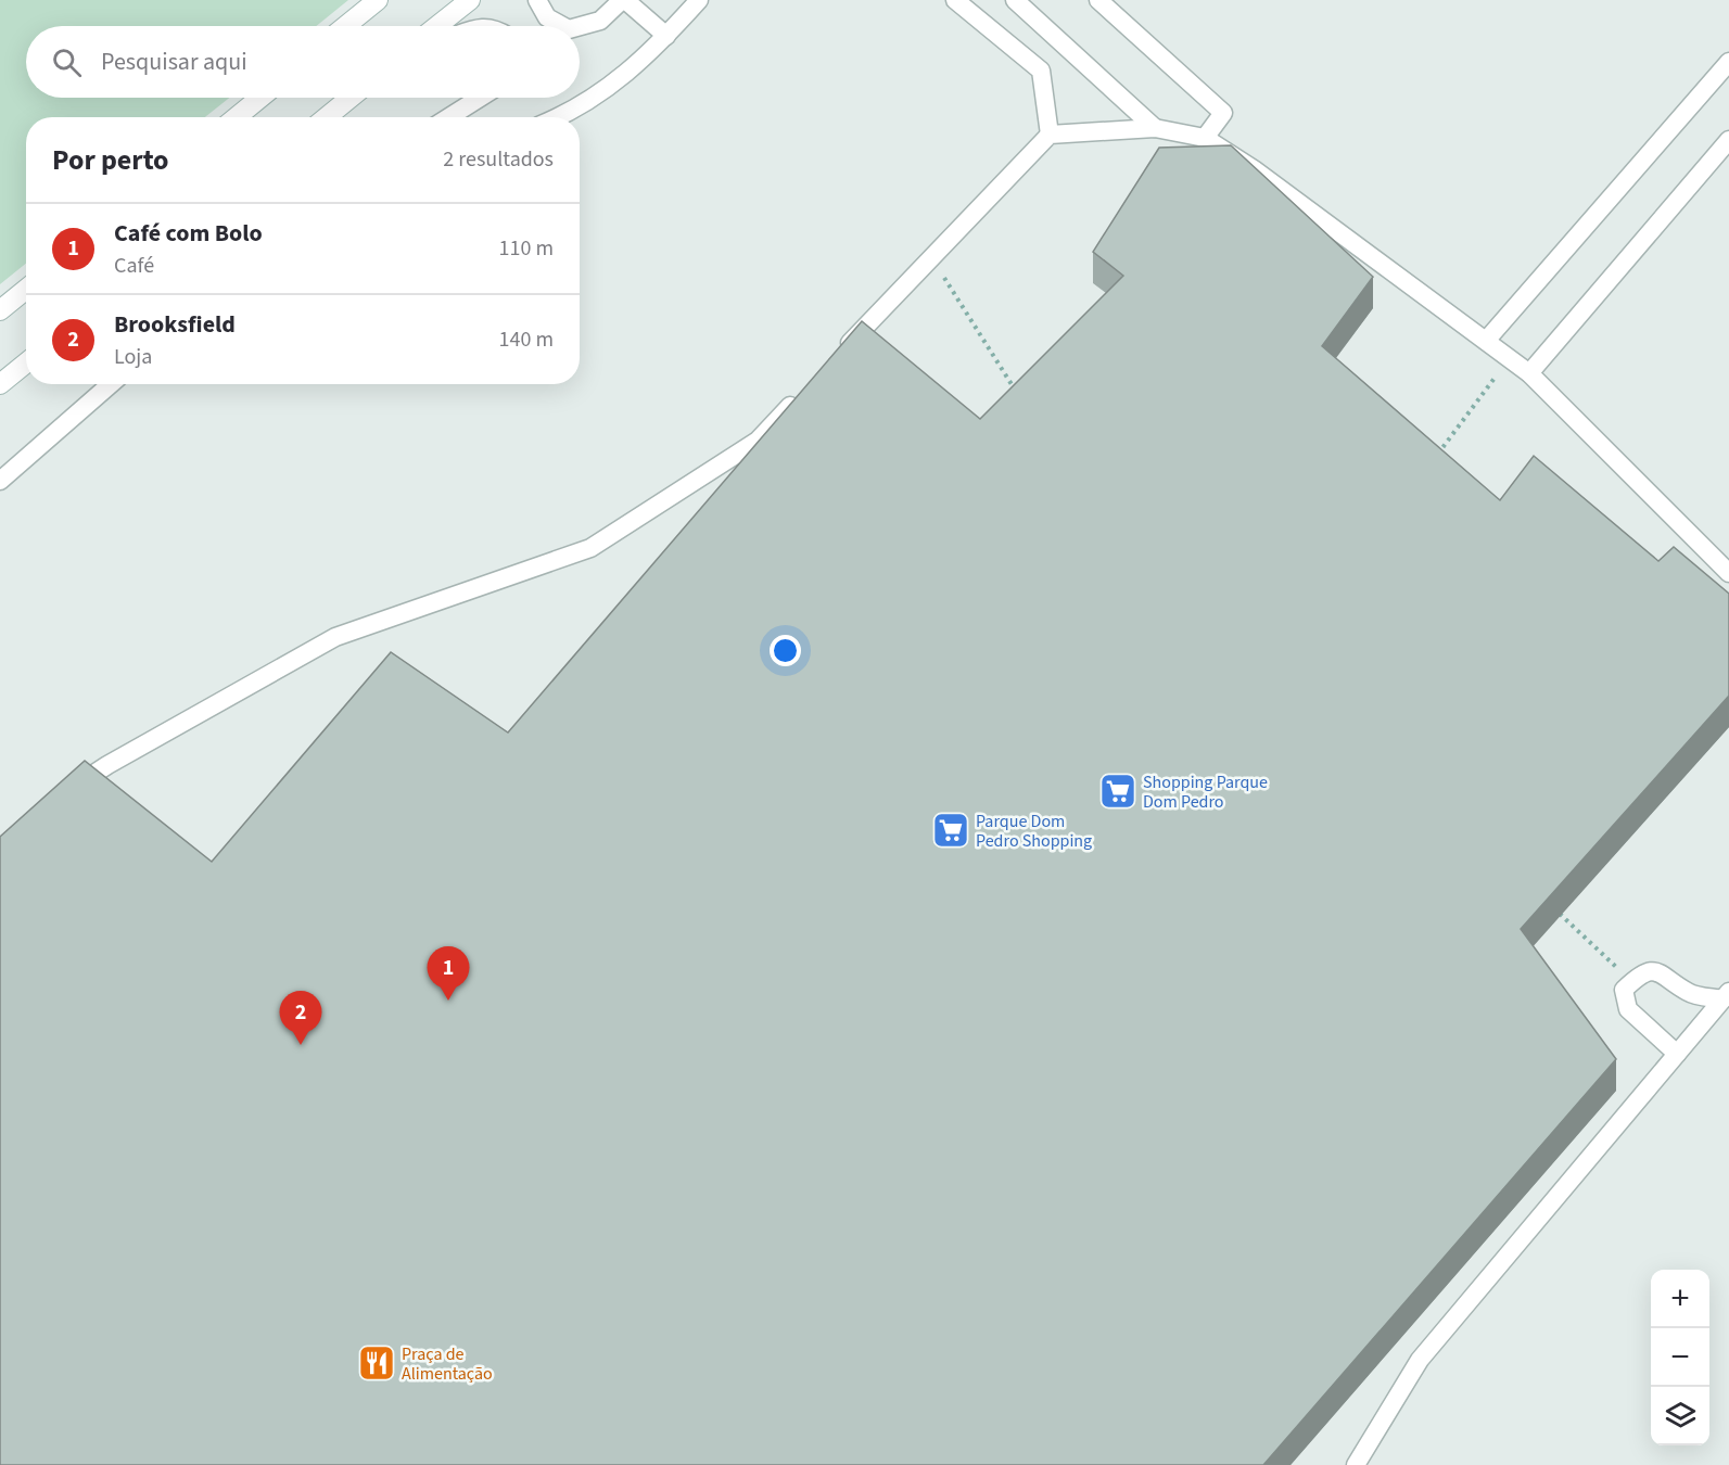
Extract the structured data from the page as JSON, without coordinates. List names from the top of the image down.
{
  "places": {
    "supermarket": ["Shopping Parque Dom Pedro", "Parque Dom Pedro Shopping"],
    "restaurant": ["Praça de Alimentação"]
  },
  "page": {
    "search": "Pesquisar aqui",
    "heading": ["Por perto", "2 resultados"],
    "list": [
      {
        "mark": "1",
        "name": "Café com Bolo",
        "note": "Café",
        "value": "110 m"
      },
      {
        "mark": "2",
        "name": "Brooksfield",
        "note": "Loja",
        "value": "140 m"
      }
    ],
    "pins": ["1", "2"],
    "map_buttons": ["+", "−"]
  }
}
